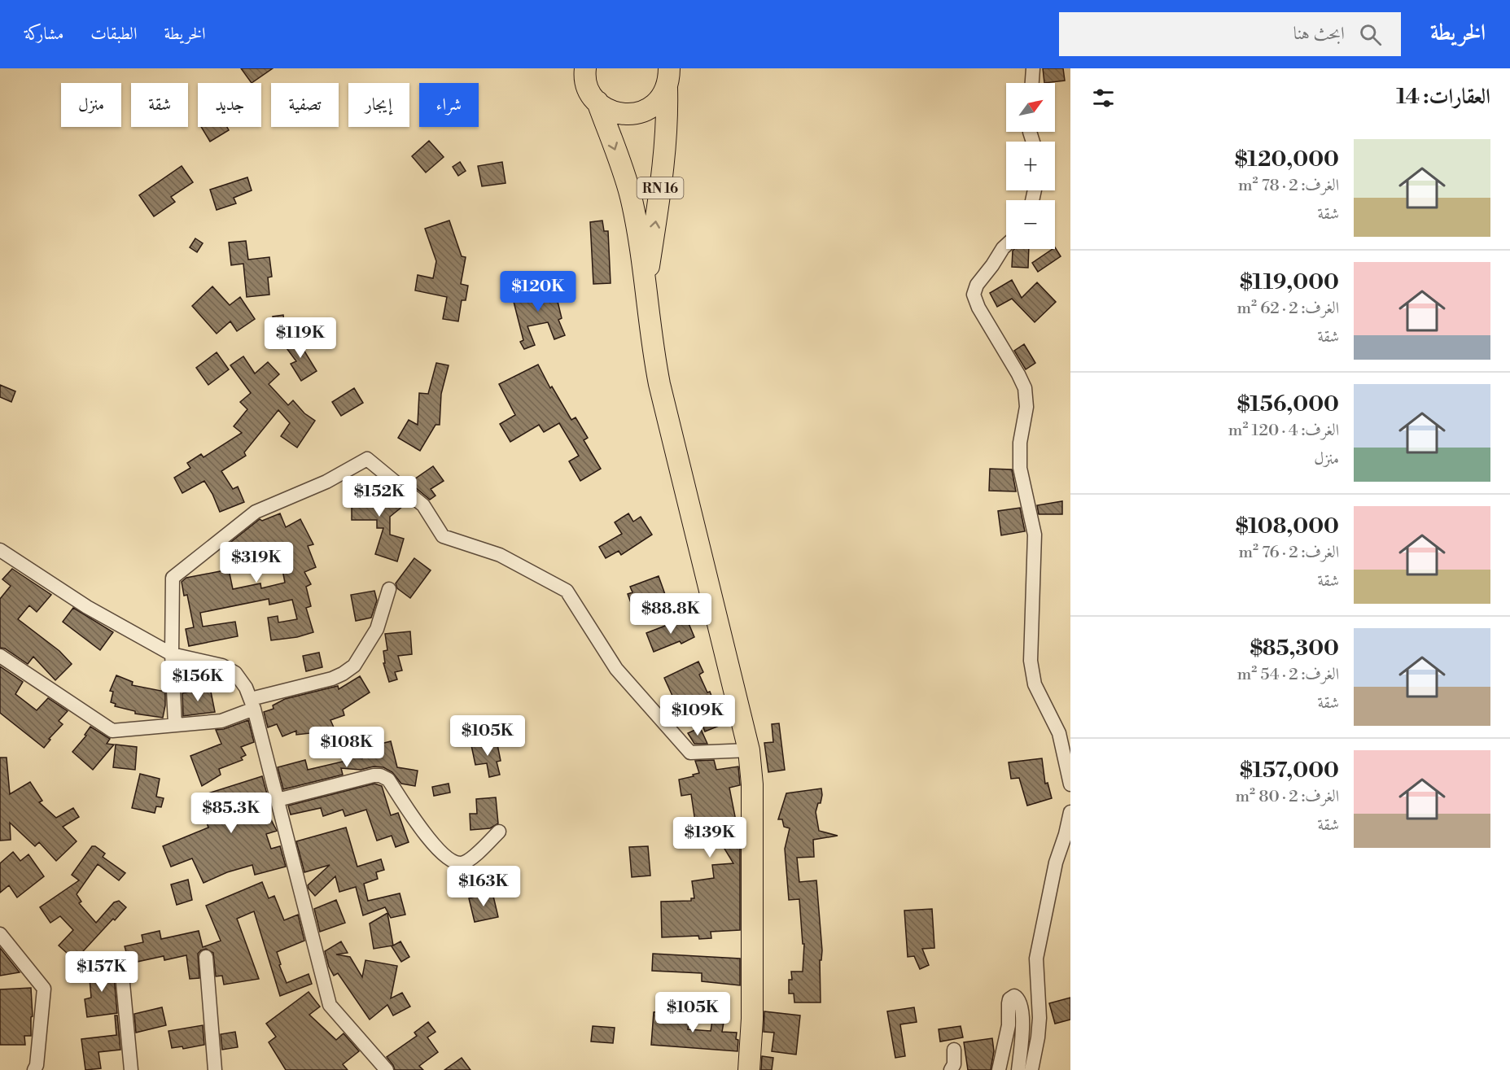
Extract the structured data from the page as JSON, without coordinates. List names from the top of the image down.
{
  "streets": {
    "main road": ["RN 16"]
  },
  "north": "top right",
  "page": {
    "header": "الخريطة",
    "search": "ابحث هنا",
    "nav": ["الخريطة", "الطبقات", "مشاركة"],
    "heading": "العقارات: 14",
    "map_buttons": ["+", "−"],
    "chip": [
      "شراء",
      "إيجار",
      "تصفية",
      "جديد",
      "شقة",
      "منزل"
    ],
    "list": [
      {
        "name": "$120,000",
        "note": "الغرف: 2 · 78 m² · شقة"
      },
      {
        "name": "$119,000",
        "note": "الغرف: 2 · 62 m² · شقة"
      },
      {
        "name": "$156,000",
        "note": "الغرف: 4 · 120 m² · منزل"
      },
      {
        "name": "$108,000",
        "note": "الغرف: 2 · 76 m² · شقة"
      },
      {
        "name": "$85,300",
        "note": "الغرف: 2 · 54 m² · شقة"
      },
      {
        "name": "$157,000",
        "note": "الغرف: 2 · 80 m² · شقة"
      }
    ],
    "price": [
      "$120K",
      "$119K",
      "$152K",
      "$319K",
      "$88.8K",
      "$156K",
      "$109K",
      "$105K",
      "$108K",
      "$85.3K",
      "$139K",
      "$163K",
      "$157K",
      "$105K"
    ]
  }
}
